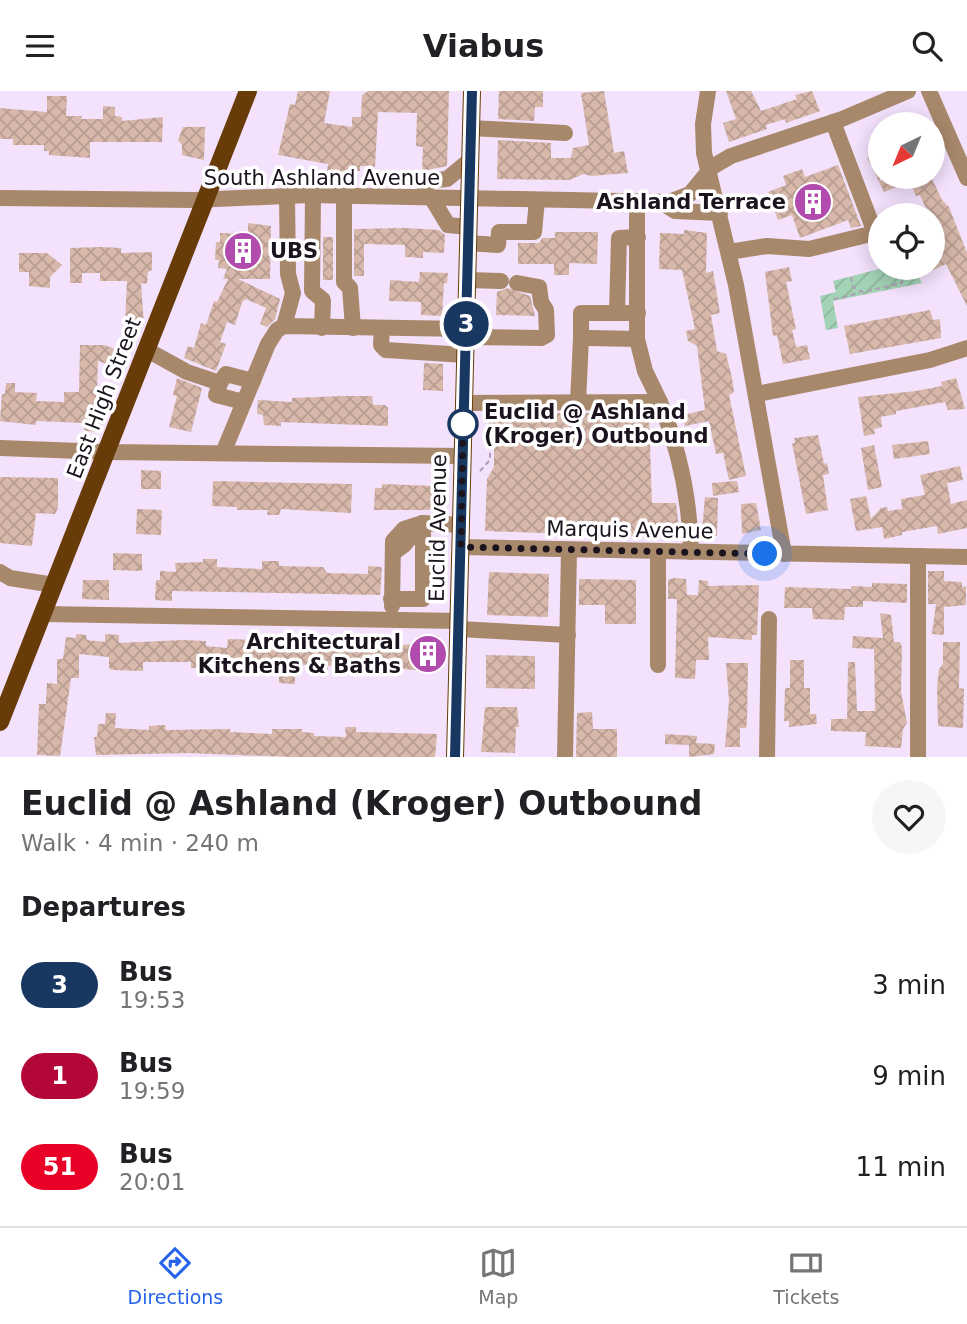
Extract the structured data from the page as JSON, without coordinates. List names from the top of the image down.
{
  "streets": {
    "main road": ["East High Street", "Euclid Avenue"],
    "street": ["South Ashland Avenue", "Marquis Avenue"]
  },
  "crossings": [
    ["South Ashland Avenue", "East High Street"],
    ["South Ashland Avenue", "Euclid Avenue"],
    ["Euclid Avenue", "Marquis Avenue"]
  ],
  "places": {
    "building": ["Ashland Terrace", "UBS", "Architectural Kitchens & Baths"],
    "other": ["Euclid @ Ashland (Kroger) Outbound"]
  },
  "lines": ["bus line 3"],
  "north": "bottom left",
  "page": {
    "header": "Viabus",
    "on_map": "3",
    "heading": [
      ["Euclid @ Ashland (Kroger) Outbound", "Walk · 4 min · 240 m"],
      "Departures"
    ],
    "list": [
      {
        "mark": "3",
        "name": "Bus",
        "note": "19:53",
        "value": "3 min"
      },
      {
        "mark": "1",
        "name": "Bus",
        "note": "19:59",
        "value": "9 min"
      },
      {
        "mark": "51",
        "name": "Bus",
        "note": "20:01",
        "value": "11 min"
      }
    ],
    "tabs": ["Directions", "Map", "Tickets"]
  }
}
